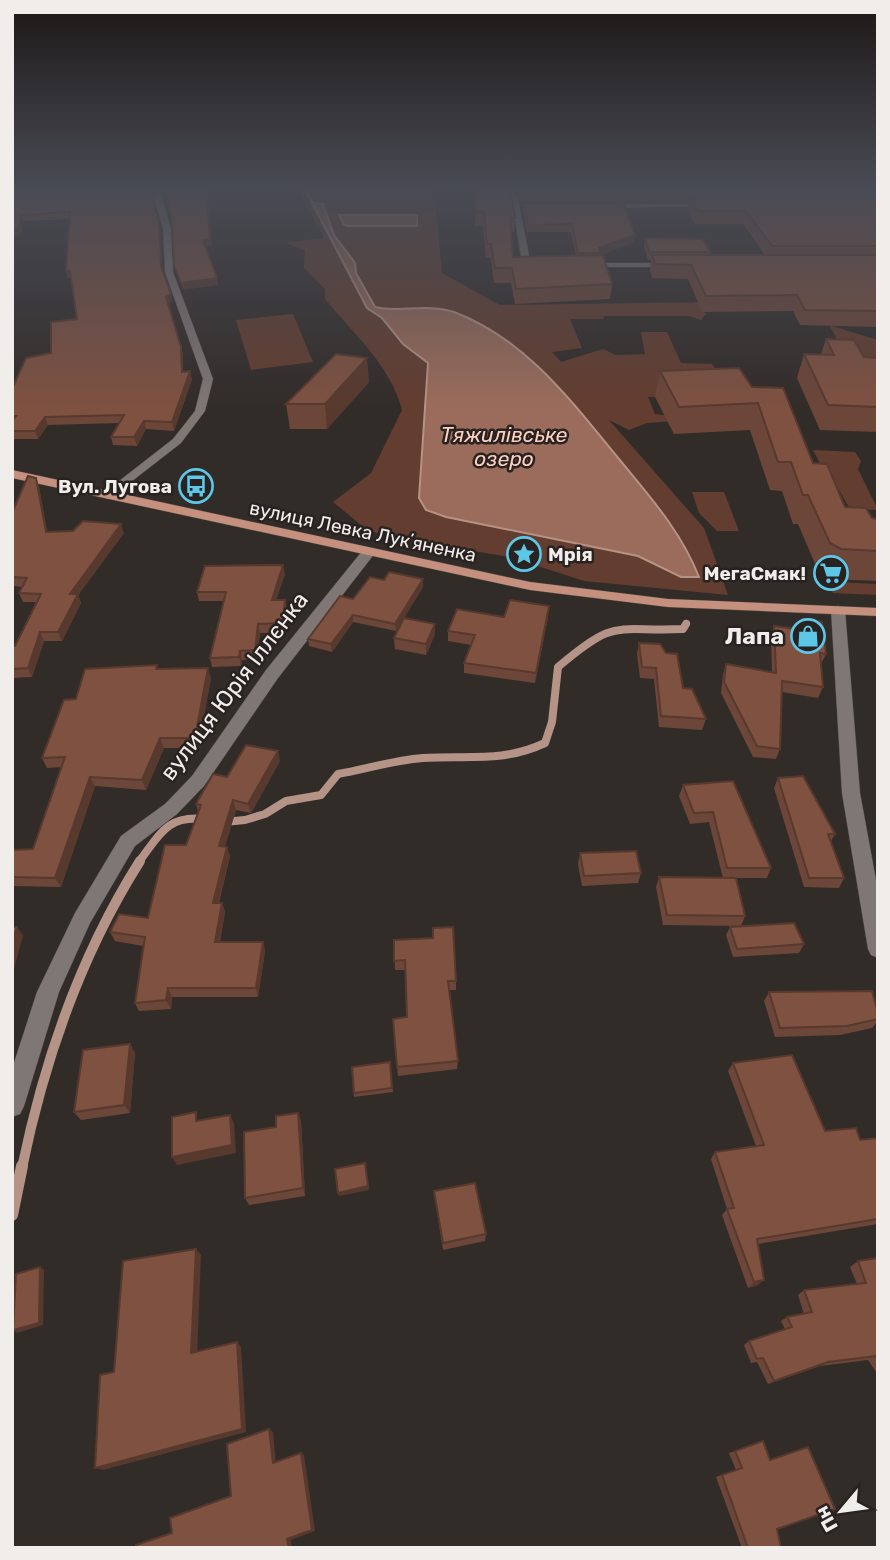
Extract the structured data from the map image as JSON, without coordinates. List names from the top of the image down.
{
  "streets": {
    "main road": ["вулиця Левка Лукʼяненка"],
    "street": ["вулиця Юрія Іллєнка"]
  },
  "crossings": [
    ["вулиця Левка Лукʼяненка", "вулиця Юрія Іллєнка"]
  ],
  "water": ["Тяжилівське озеро"],
  "places": {
    "bus stop": ["Вул. Лугова"],
    "place": ["Мрія"],
    "supermarket": ["МегаСмак!"],
    "shop": ["Лапа"]
  },
  "north": "bottom left"
}
